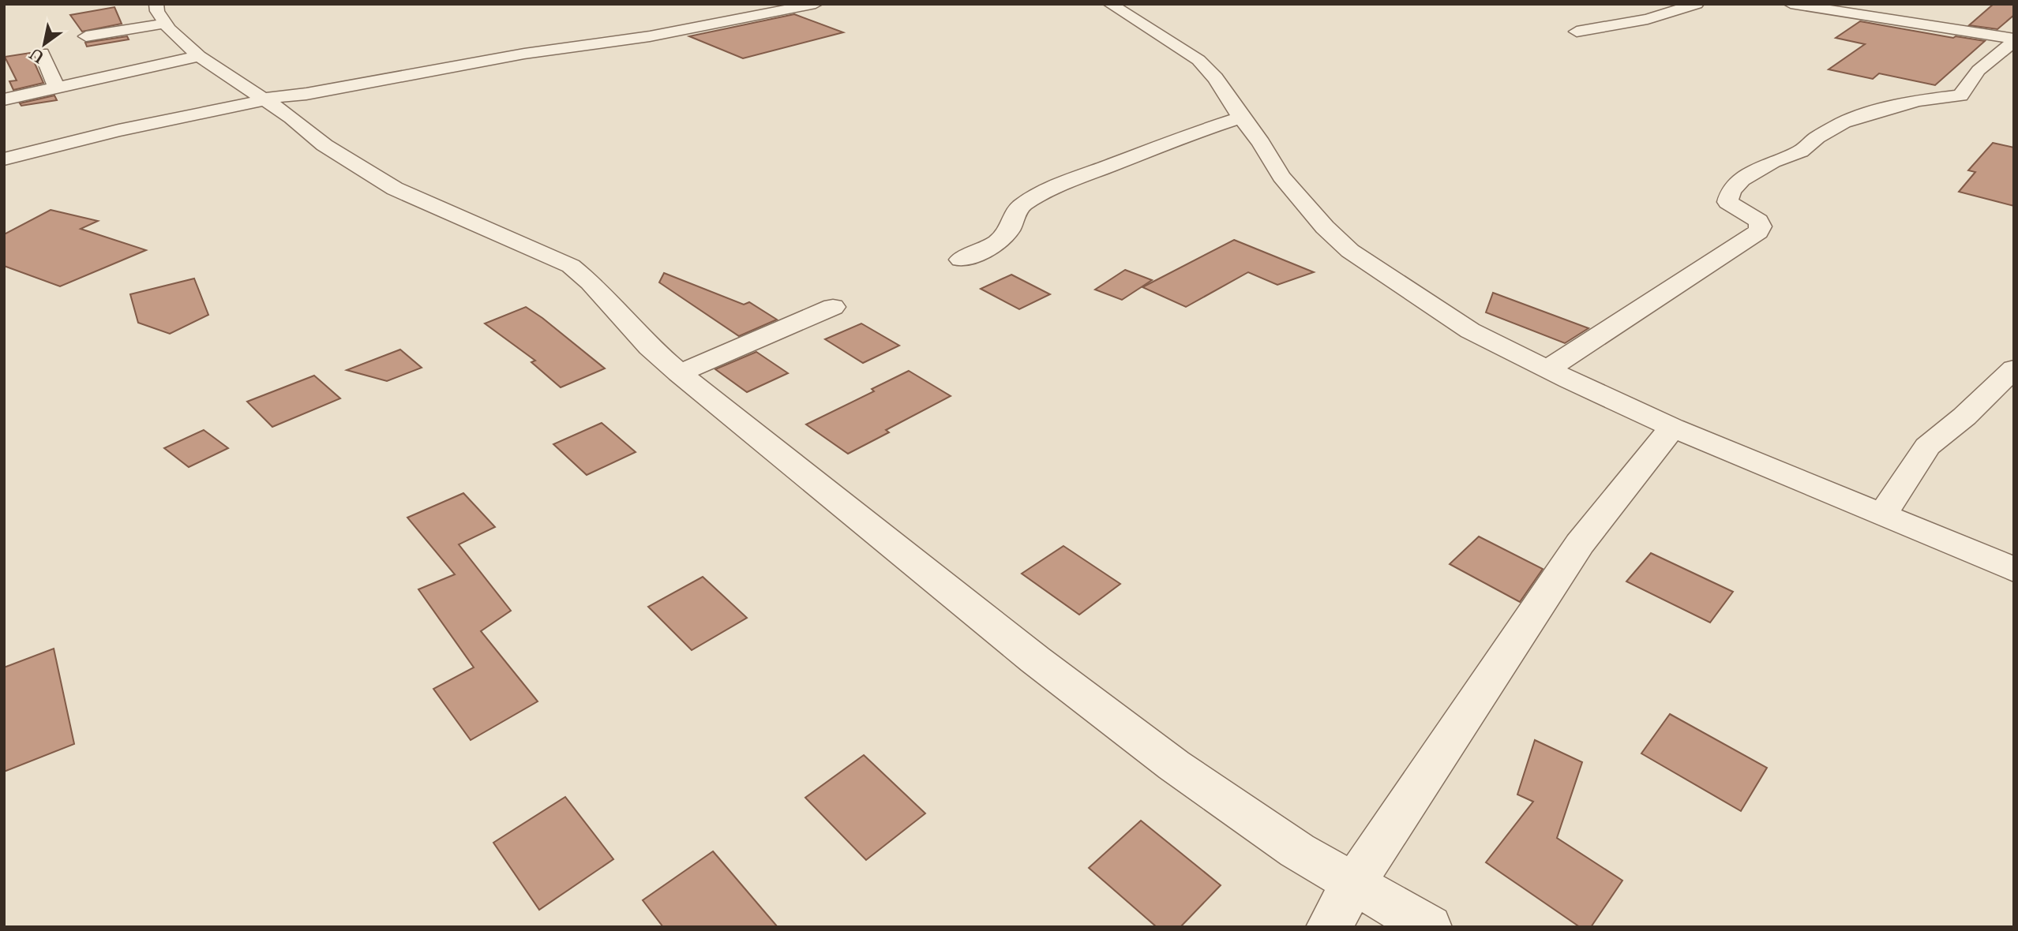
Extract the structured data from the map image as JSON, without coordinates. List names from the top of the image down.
{
  "north": "bottom left"
}
